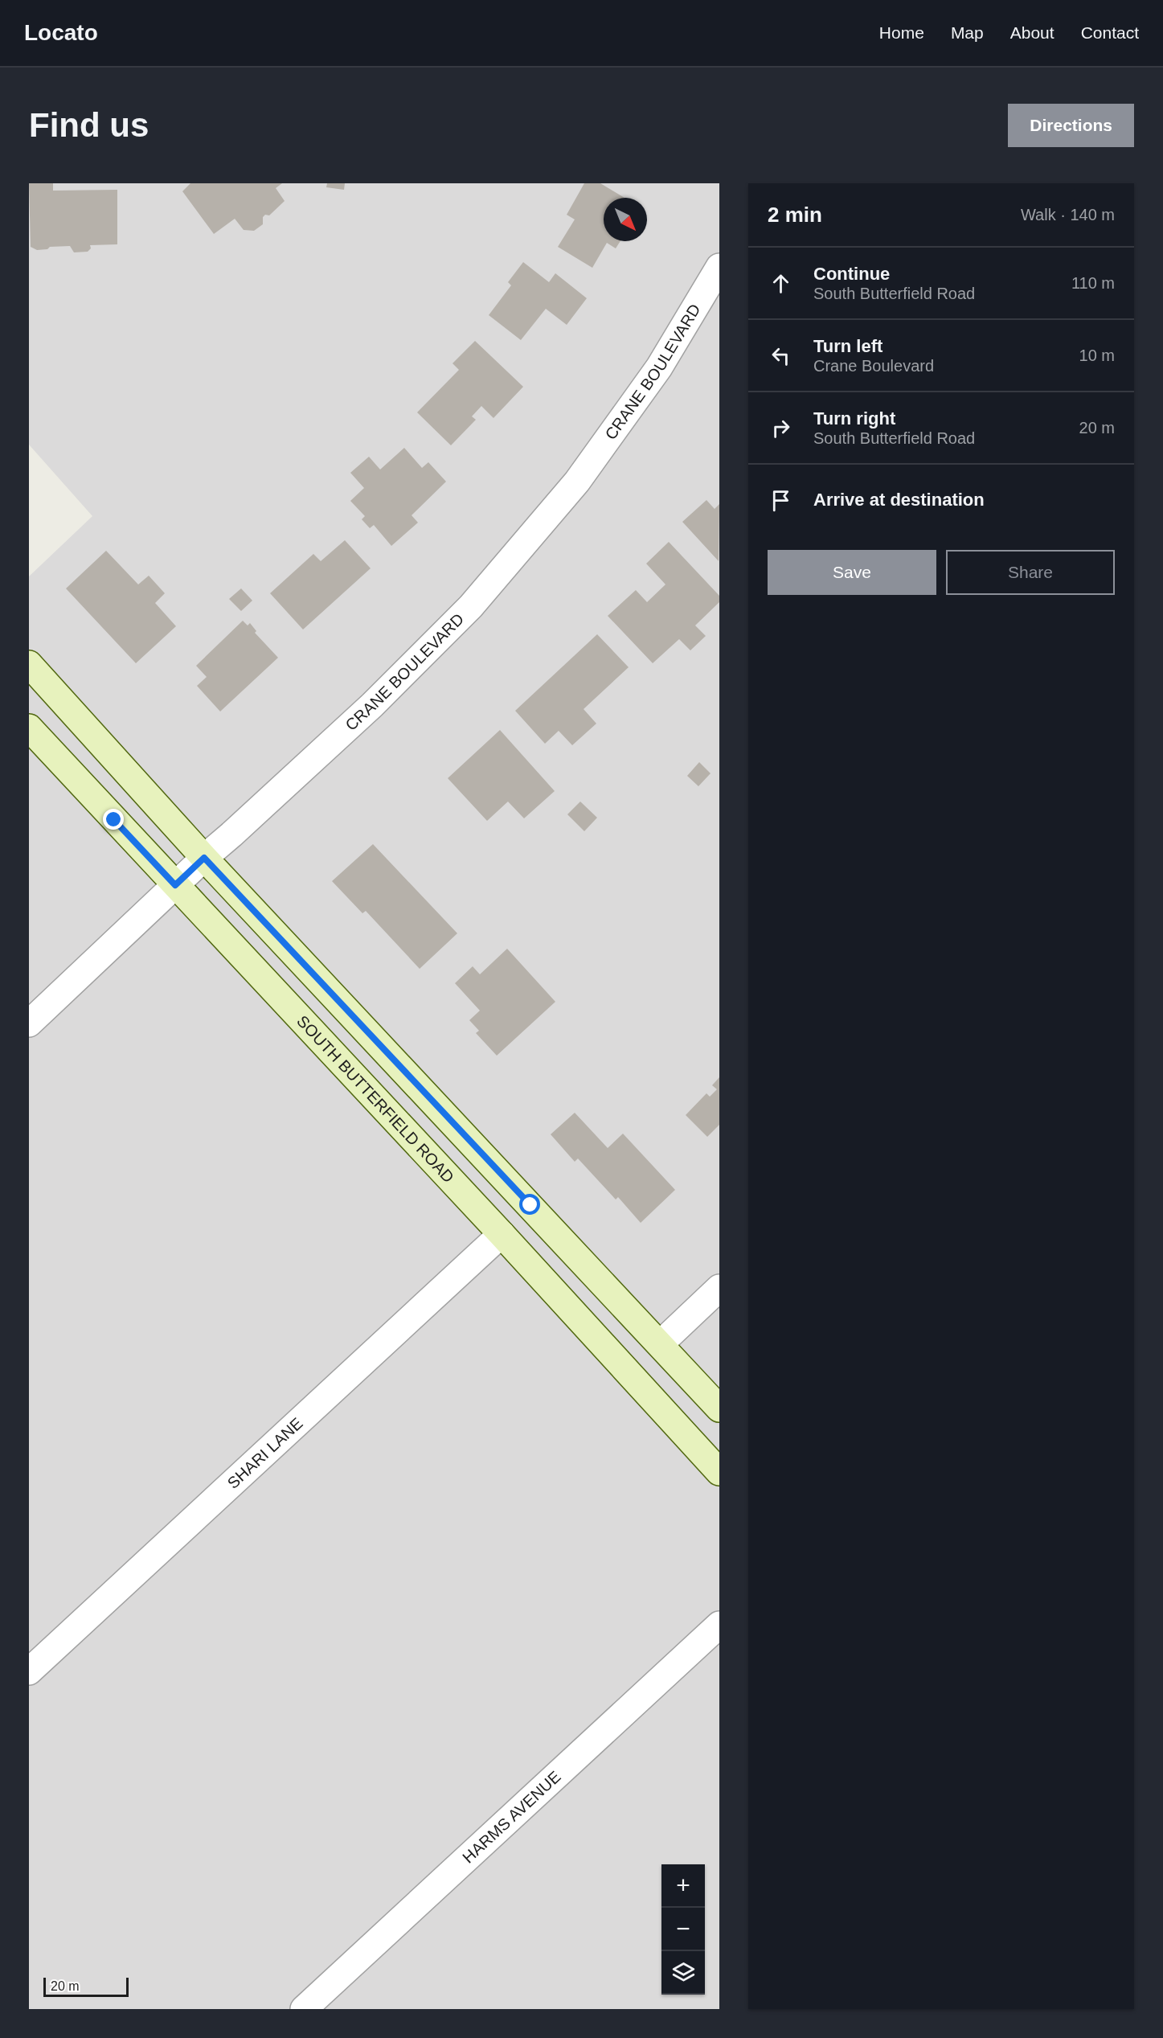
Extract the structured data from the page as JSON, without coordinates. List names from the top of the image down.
{
  "streets": {
    "main road": ["SOUTH BUTTERFIELD ROAD"],
    "street": ["CRANE BOULEVARD", "SHARI LANE", "HARMS AVENUE"]
  },
  "crossings": [
    ["CRANE BOULEVARD", "SOUTH BUTTERFIELD ROAD"],
    ["SOUTH BUTTERFIELD ROAD", "SHARI LANE"]
  ],
  "scale_bar": "20 m",
  "north": "bottom right",
  "page": {
    "header": "Locato",
    "nav": [
      "Home",
      "Map",
      "About",
      "Contact"
    ],
    "buttons": [
      "Directions",
      ["Save", "Share"]
    ],
    "title": "Find us",
    "heading": ["2 min", "Walk · 140 m"],
    "list": [
      ["Continue", "South Butterfield Road", "110 m"],
      ["Turn left", "Crane Boulevard", "10 m"],
      ["Turn right", "South Butterfield Road", "20 m"],
      "Arrive at destination"
    ],
    "map_buttons": ["+", "−"],
    "scale": "20 m"
  }
}
